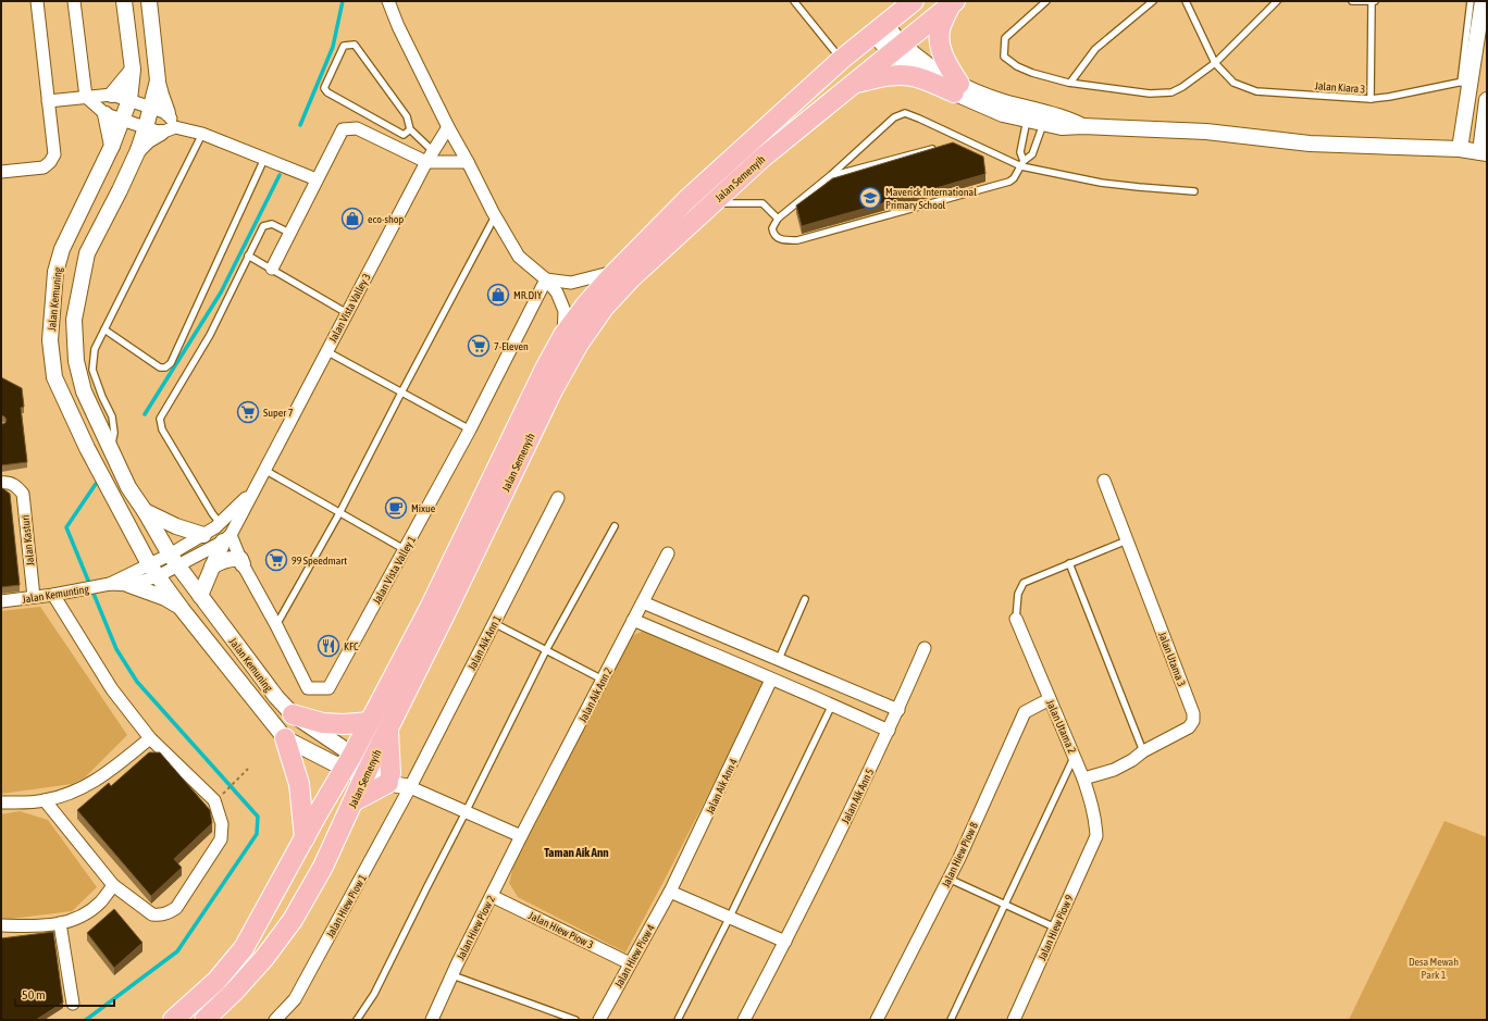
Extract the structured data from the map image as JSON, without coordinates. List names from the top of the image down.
{
  "streets": {
    "main road": ["Jalan Semenyih"],
    "street": [
      "Jalan Kemuning",
      "Jalan Vista Valley 3",
      "Jalan Kasturi",
      "Jalan Vista Valley 1",
      "Jalan Kemunting",
      "Jalan Aik Ann 1",
      "Jalan Utama 3",
      "Jalan Aik Ann 2",
      "Jalan Utama 2",
      "Jalan Aik Ann 4",
      "Jalan Aik Ann 5",
      "Jalan Hiew Piow 8",
      "Jalan Hiew Piow 1",
      "Jalan Hiew Piow 2",
      "Jalan Hiew Piow 9",
      "Jalan Hiew Piow 3",
      "Jalan Hiew Piow 4"
    ],
    "lane": ["Jalan Kiara 3"]
  },
  "crossings": [
    ["Jalan Semenyih", "Jalan Kemuning"],
    ["Jalan Kemuning", "Jalan Vista Valley 3"],
    ["Jalan Vista Valley 3", "Jalan Vista Valley 1"],
    ["Jalan Kasturi", "Jalan Kemunting"],
    ["Jalan Aik Ann 1", "Jalan Hiew Piow 1"],
    ["Jalan Utama 3", "Jalan Utama 2"],
    ["Jalan Aik Ann 2", "Jalan Hiew Piow 2"],
    ["Jalan Utama 2", "Jalan Hiew Piow 8"],
    ["Jalan Utama 2", "Jalan Hiew Piow 9"],
    ["Jalan Aik Ann 4", "Jalan Hiew Piow 4"],
    ["Jalan Hiew Piow 2", "Jalan Hiew Piow 3"],
    ["Jalan Hiew Piow 3", "Jalan Hiew Piow 4"]
  ],
  "districts": ["Taman Aik Ann"],
  "parks": ["Desa Mewah Park 1"],
  "places": {
    "school or university": ["Maverick International Primary School"],
    "shop": ["eco-shop", "MR.DIY"],
    "supermarket": ["7-Eleven", "Super 7", "99 Speedmart"],
    "cafe": ["Mixue"],
    "restaurant": ["KFC"]
  },
  "scale_bar": "50 m"
}
